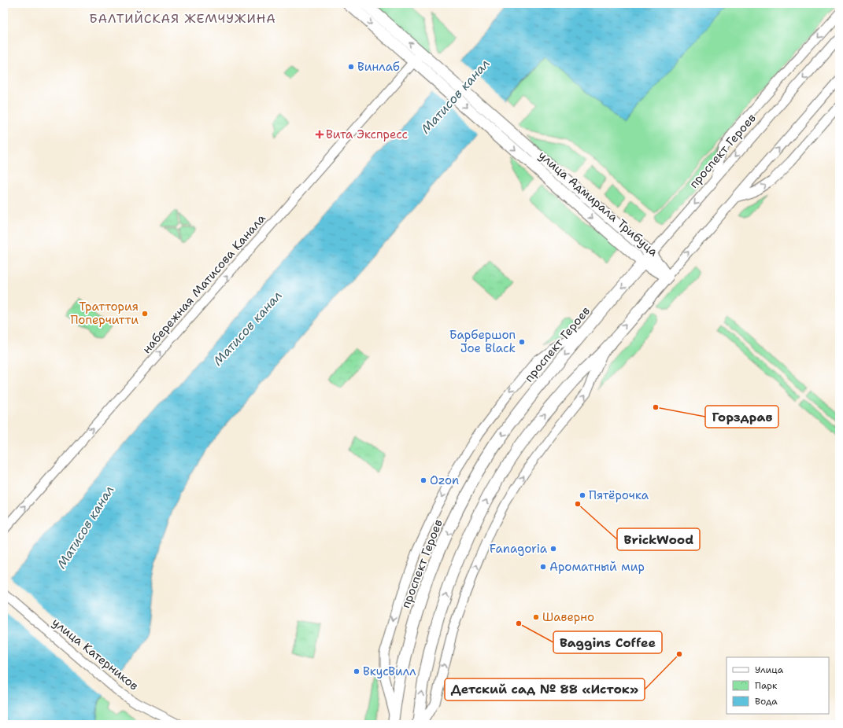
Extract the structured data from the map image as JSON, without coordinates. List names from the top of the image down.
{
  "streets": {
    "street": [
      "проспект Героев",
      "улица Адмирала Трибуца",
      "набережная Матисова Канала",
      "улица Катерников"
    ]
  },
  "crossings": [
    ["проспект Героев", "улица Адмирала Трибуца"],
    ["улица Адмирала Трибуца", "набережная Матисова Канала"]
  ],
  "one_way": ["набережная Матисова Канала"],
  "districts": ["БАЛТИЙСКАЯ ЖЕМЧУЖИНА"],
  "water": ["Матисов канал"],
  "places": {
    "other": [
      "Винлаб",
      "Траттория Поперчитти",
      "Барбершоп Joe Black",
      "Горздрав",
      "Ozon",
      "Пятёрочка",
      "BrickWood",
      "Fanagoria",
      "Ароматный мир",
      "Шаверно",
      "Baggins Coffee",
      "Детский сад № 88 «Исток»",
      "ВкусВилл"
    ],
    "health": ["Вита Экспресс"]
  },
  "legend": ["Улица", "Парк", "Вода"]
}
